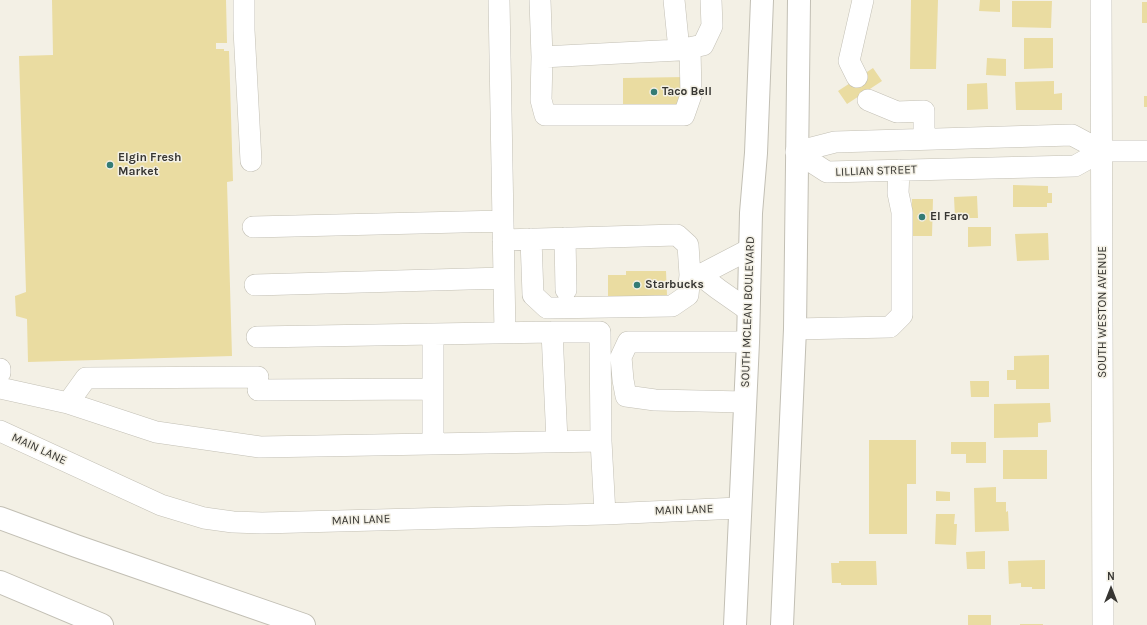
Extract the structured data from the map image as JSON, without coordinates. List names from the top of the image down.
{
  "streets": {
    "main road": ["SOUTH MCLEAN BOULEVARD"],
    "street": ["LILLIAN STREET", "SOUTH WESTON AVENUE", "MAIN LANE"]
  },
  "crossings": [
    ["LILLIAN STREET", "SOUTH WESTON AVENUE"],
    ["SOUTH MCLEAN BOULEVARD", "MAIN LANE"]
  ],
  "places": [
    "Taco Bell",
    "Elgin Fresh Market",
    "El Faro",
    "Starbucks"
  ],
  "north": "top"
}
